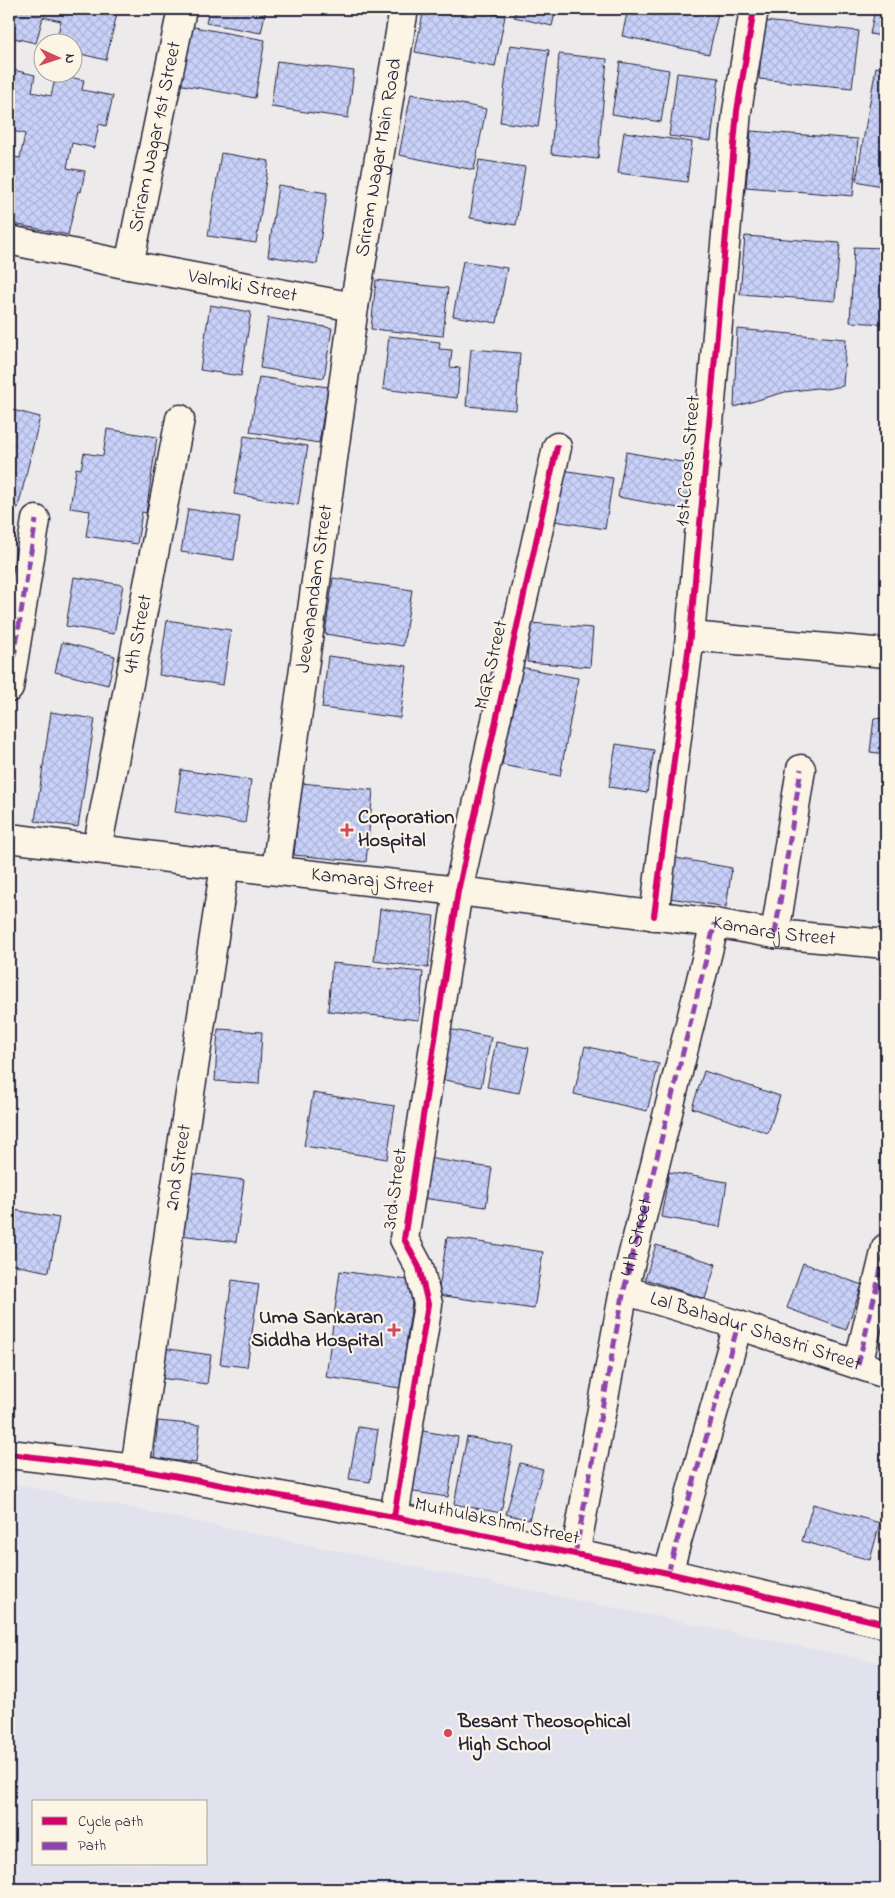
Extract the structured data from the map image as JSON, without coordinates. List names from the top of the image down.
{
  "streets": {
    "street": [
      "Sriram Nagar 1st Street",
      "Sriram Nagar Main Road",
      "Valmiki Street",
      "1st Cross Street",
      "Jeevanandam Street",
      "4th Street",
      "MGR Street",
      "Kamaraj Street",
      "2nd Street",
      "3rd Street",
      "Lal Bahadur Shastri Street",
      "Muthulakshmi Street"
    ]
  },
  "crossings": [
    ["Sriram Nagar 1st Street", "Valmiki Street"],
    ["Sriram Nagar Main Road", "Valmiki Street"],
    ["Sriram Nagar Main Road", "Jeevanandam Street"],
    ["Valmiki Street", "Jeevanandam Street"],
    ["1st Cross Street", "Kamaraj Street"],
    ["Jeevanandam Street", "Kamaraj Street"],
    ["4th Street", "Kamaraj Street"],
    ["4th Street", "Lal Bahadur Shastri Street"],
    ["4th Street", "Muthulakshmi Street"],
    ["MGR Street", "Kamaraj Street"],
    ["MGR Street", "3rd Street"],
    ["Kamaraj Street", "2nd Street"],
    ["Kamaraj Street", "3rd Street"],
    ["2nd Street", "Muthulakshmi Street"],
    ["3rd Street", "Muthulakshmi Street"]
  ],
  "places": {
    "health": ["Corporation Hospital", "Uma Sankaran Siddha Hospital"],
    "other": ["Besant Theosophical High School"]
  },
  "legend": ["Cycle path", "Path"],
  "north": "right"
}
